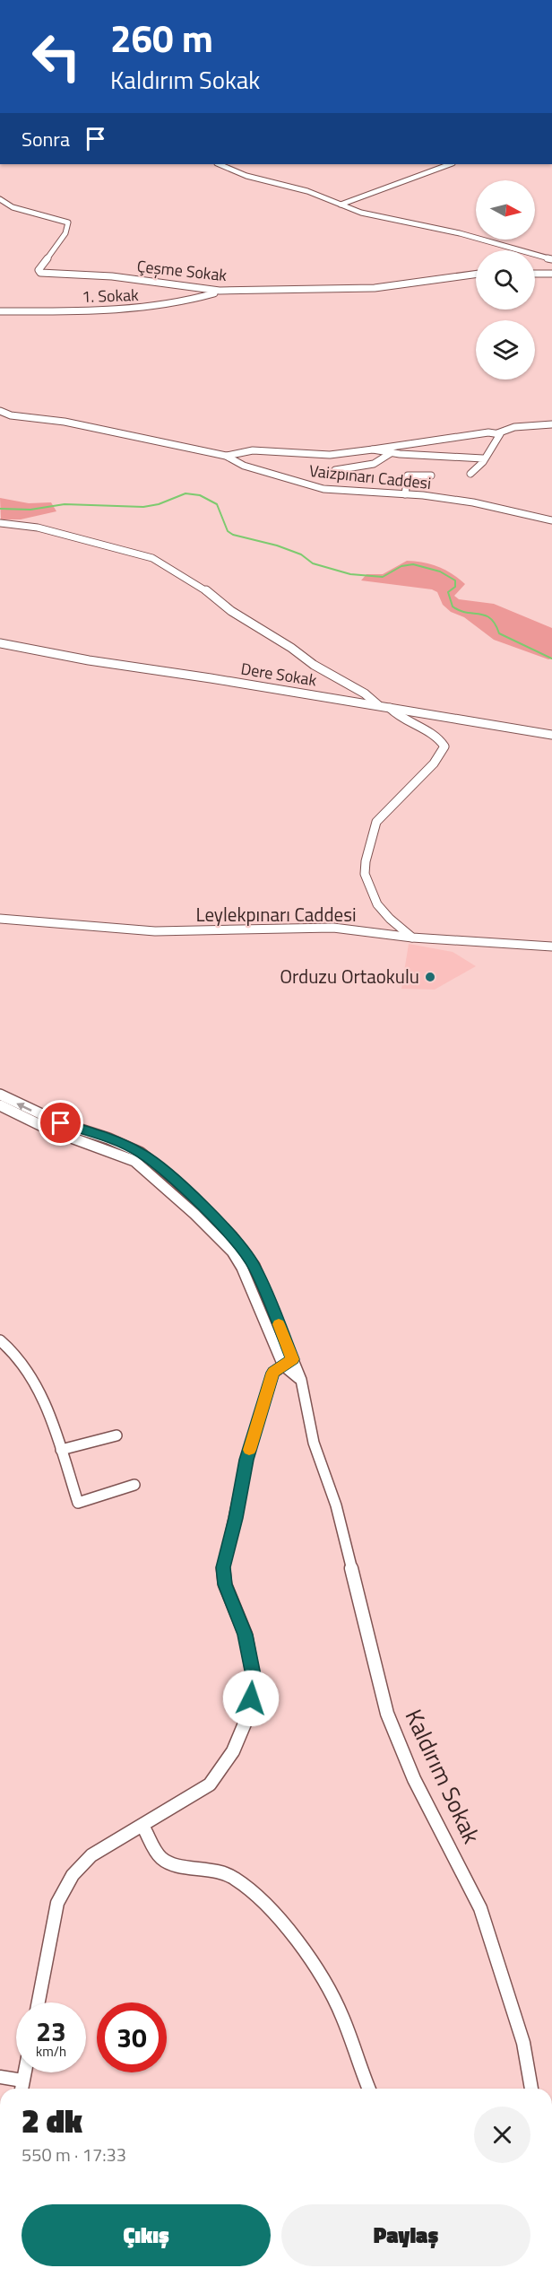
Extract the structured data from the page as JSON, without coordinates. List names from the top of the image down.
{
  "streets": {
    "street": [
      "Çeşme Sokak",
      "1. Sokak",
      "Vaizpınarı Caddesi",
      "Dere Sokak",
      "Leylekpınarı Caddesi",
      "Kaldırım Sokak"
    ]
  },
  "crossings": [
    ["Çeşme Sokak", "1. Sokak"]
  ],
  "places": ["Orduzu Ortaokulu"],
  "north": "right",
  "page": {
    "turn": ["260 m", "Kaldırım Sokak"],
    "then": "Sonra",
    "speed": "23 km/h",
    "limit": "30",
    "heading": ["2 dk", "550 m · 17:33"],
    "buttons": ["Çıkış", "Paylaş"]
  }
}
